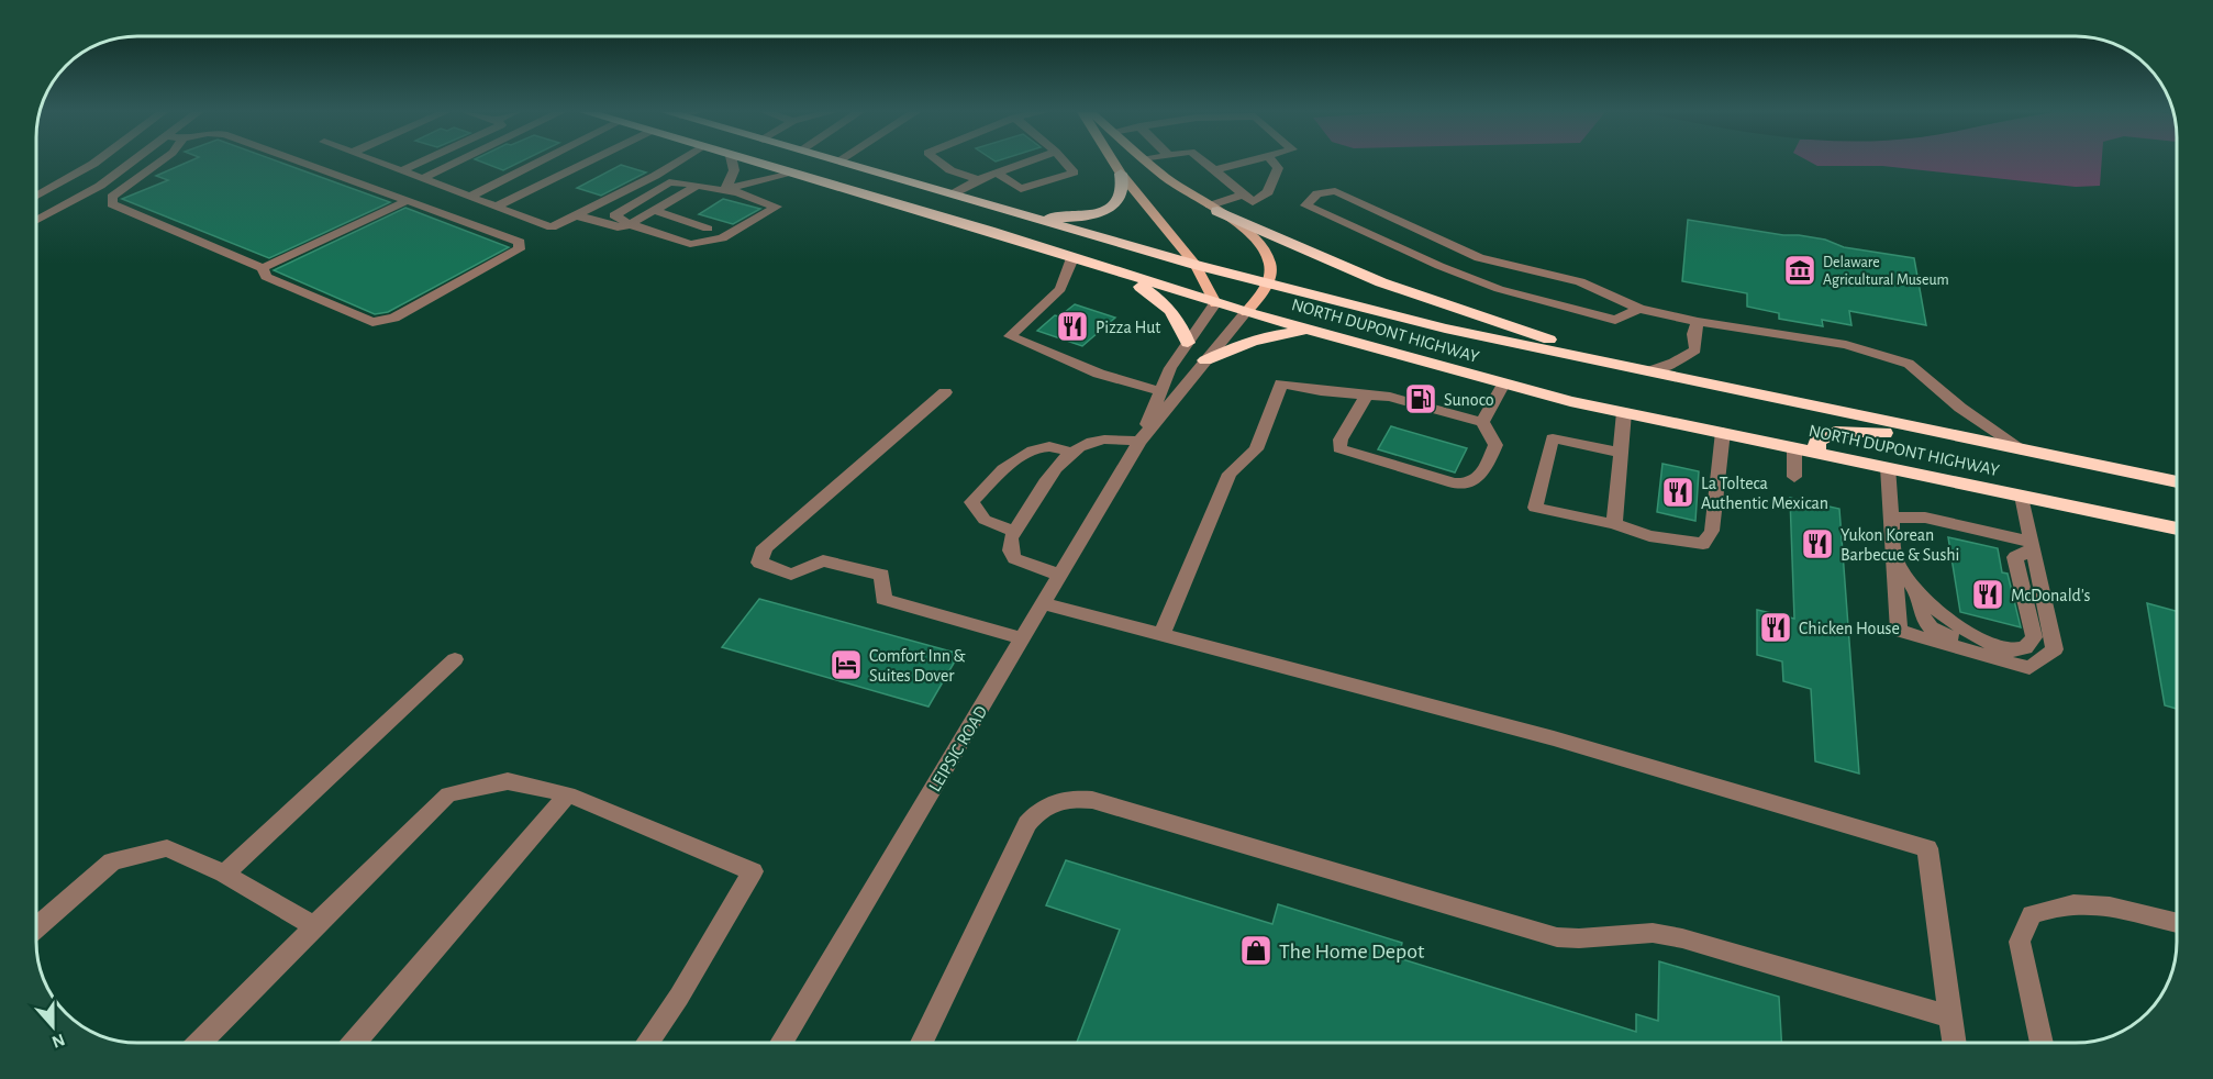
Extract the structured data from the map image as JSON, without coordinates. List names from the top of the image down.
{
  "streets": {
    "highway": ["NORTH DUPONT HIGHWAY"],
    "street": ["LEIPSIC ROAD"]
  },
  "crossings": [
    ["NORTH DUPONT HIGHWAY", "LEIPSIC ROAD"]
  ],
  "places": {
    "museum": ["Delaware Agricultural Museum"],
    "restaurant": [
      "Pizza Hut",
      "La Tolteca Authentic Mexican",
      "Yukon Korean Barbecue & Sushi",
      "McDonald's",
      "Chicken House"
    ],
    "fuel station": ["Sunoco"],
    "hotel": ["Comfort Inn & Suites Dover"],
    "shop": ["The Home Depot"]
  },
  "north": "bottom"
}
